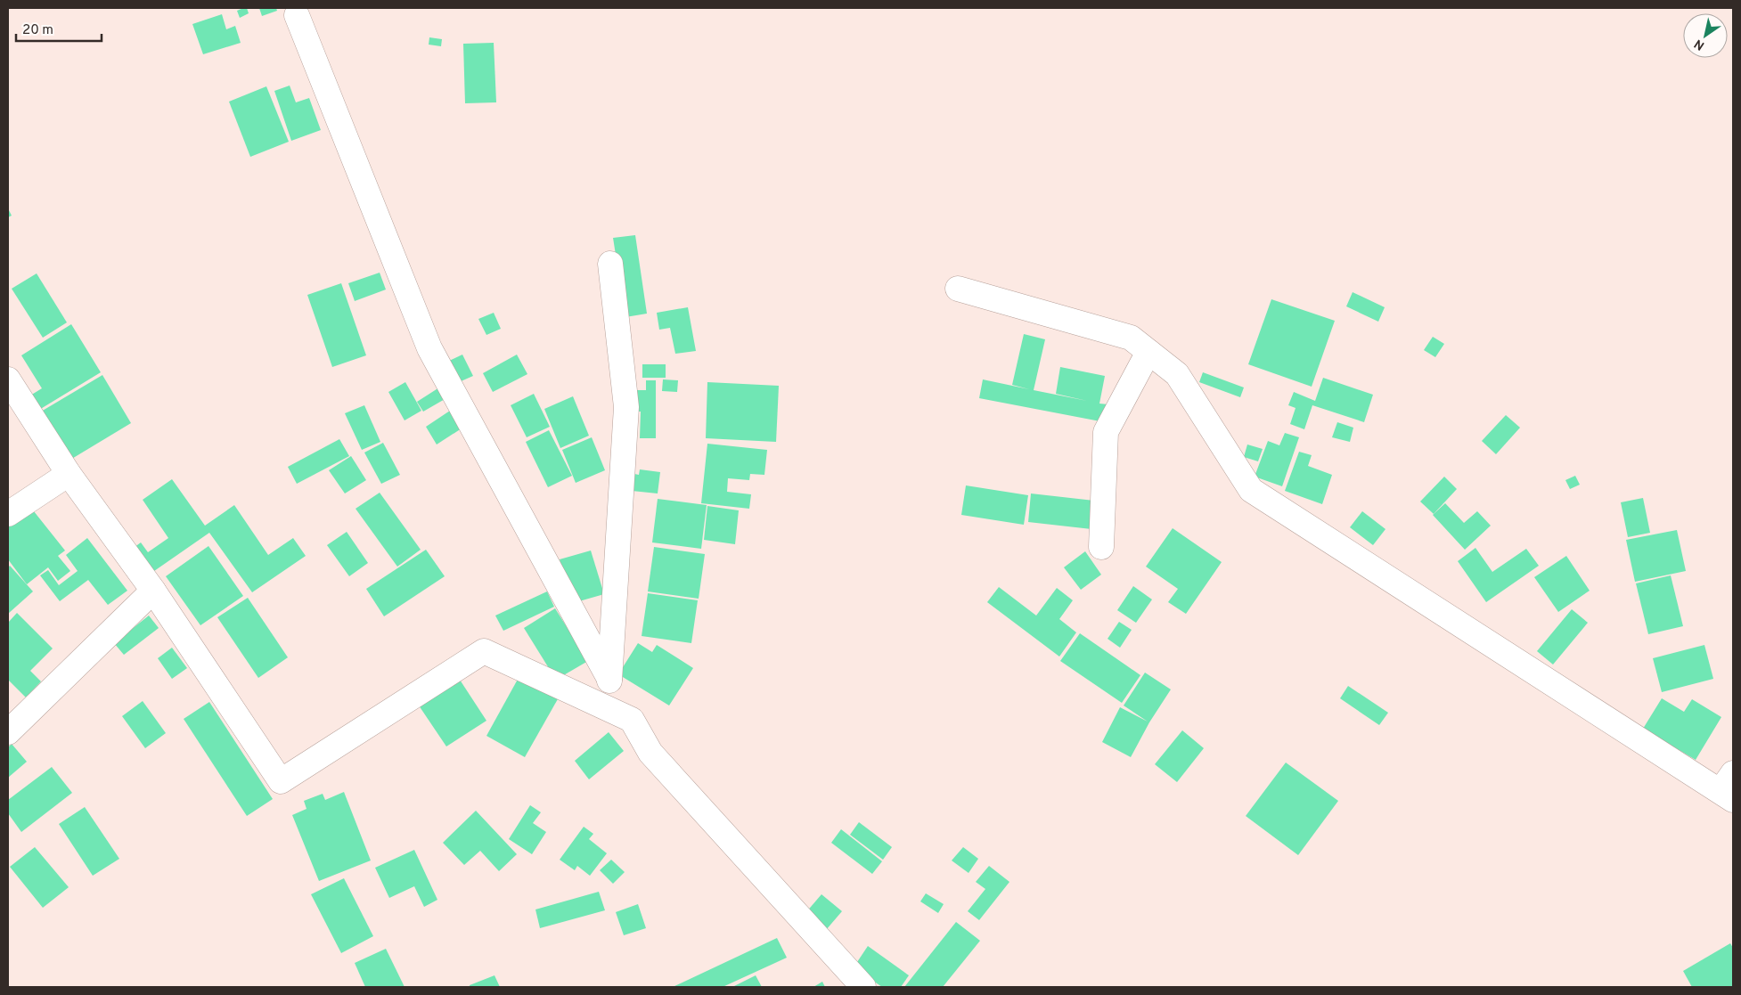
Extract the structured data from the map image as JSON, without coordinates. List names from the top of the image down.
{
  "scale_bar": "20 m",
  "north": "bottom left"
}
